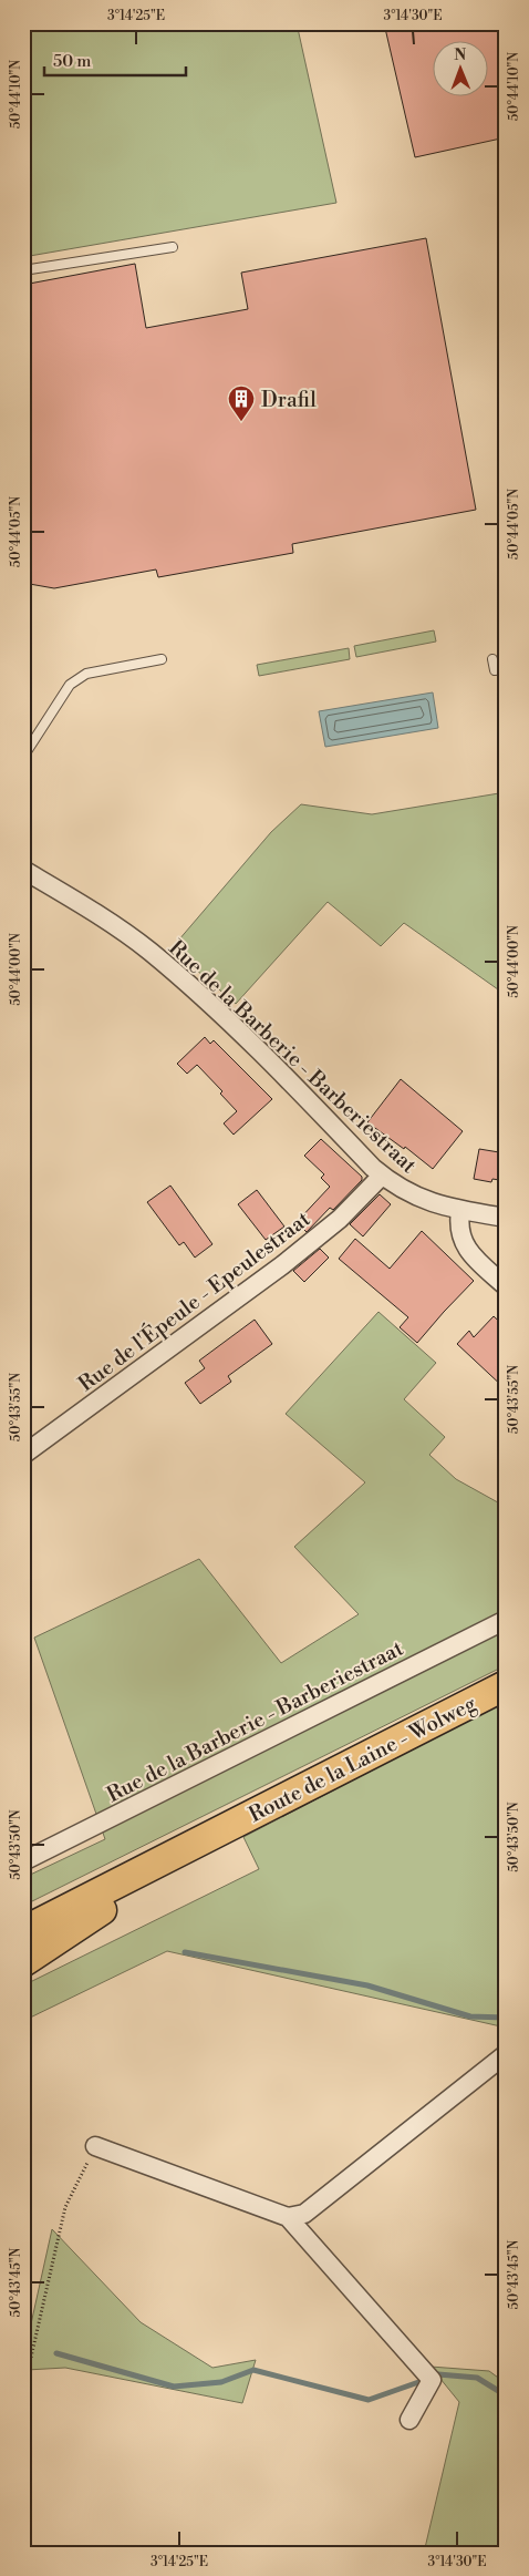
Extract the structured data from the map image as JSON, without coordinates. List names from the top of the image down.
{
  "streets": {
    "highway": ["Route de la Laine - Wolweg"],
    "street": ["Rue de la Barberie - Barberiestraat", "Rue de l'Épeule - Epeulestraat"]
  },
  "crossings": [
    ["Rue de la Barberie - Barberiestraat", "Rue de l'Épeule - Epeulestraat"]
  ],
  "places": {
    "building": ["Drafil"]
  },
  "scale_bar": "50 m",
  "north": "top",
  "coordinates": [
    "3°14'25\"E",
    "3°14'30\"E",
    "50°44'10\"N",
    "50°44'05\"N",
    "50°44'00\"N",
    "50°43'55\"N",
    "50°43'50\"N",
    "50°43'45\"N"
  ]
}
